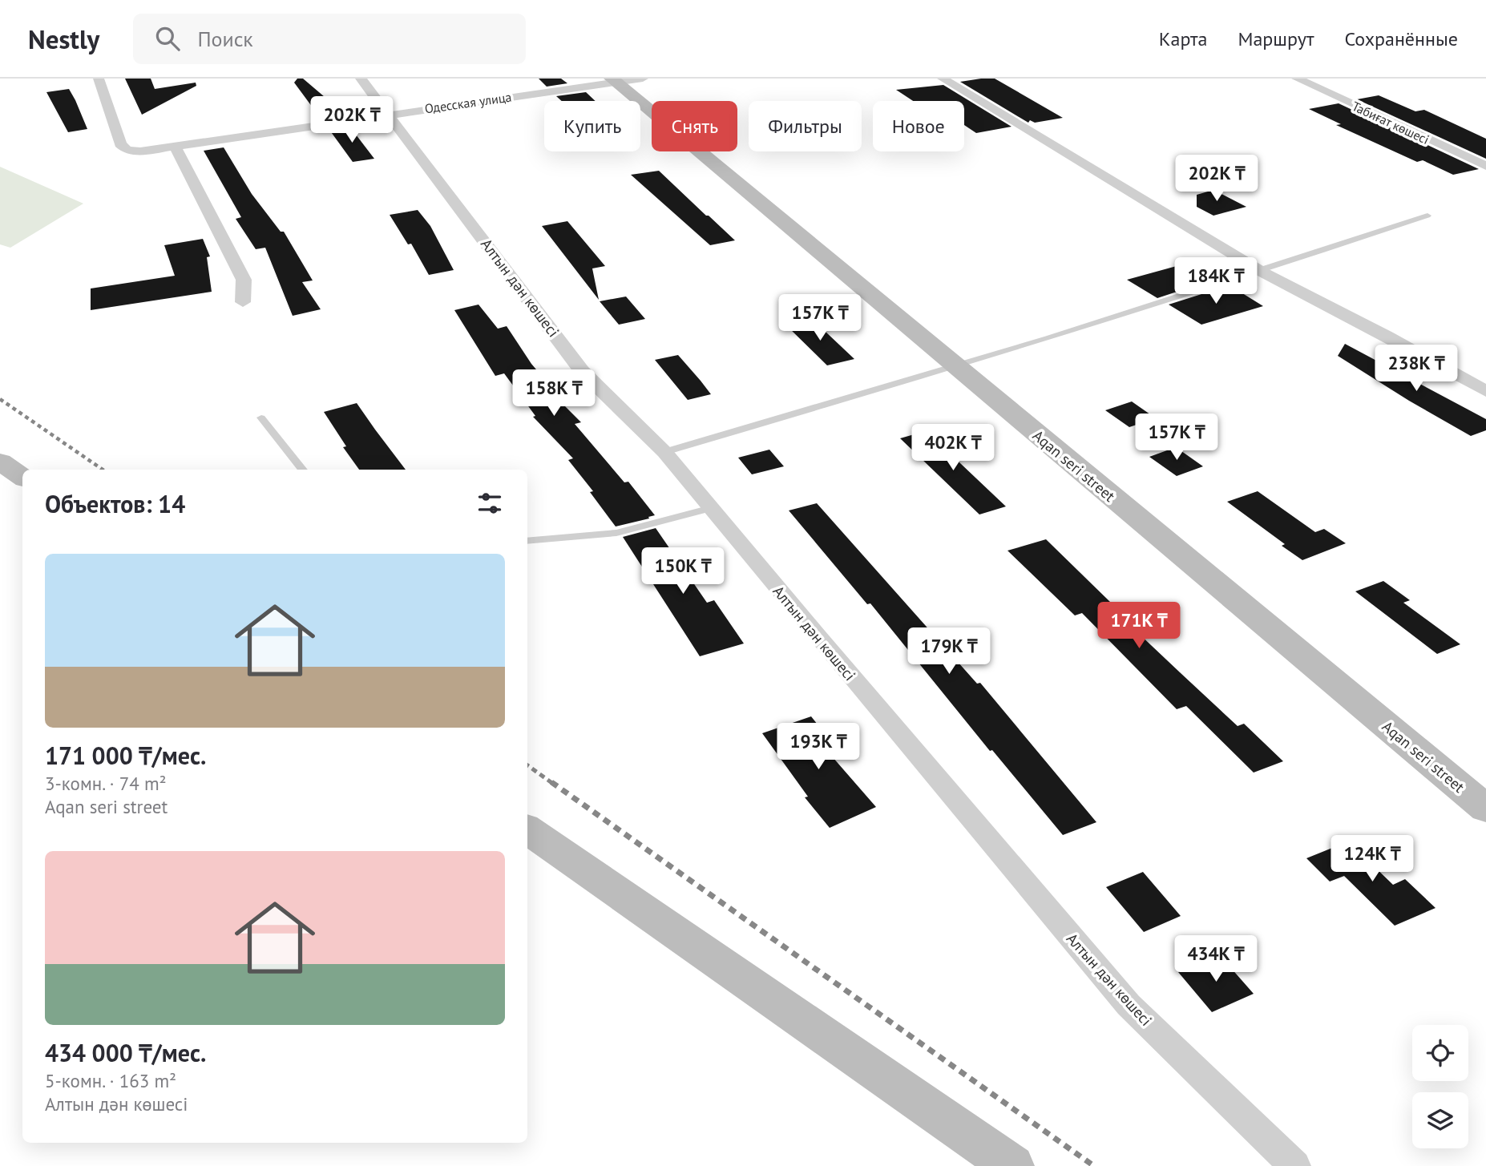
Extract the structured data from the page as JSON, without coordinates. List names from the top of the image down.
{
  "streets": {
    "street": [
      "Одесская улица",
      "Табиғат көшесі",
      "Алтын дән көшесі",
      "Aqan seri street"
    ]
  },
  "crossings": [
    ["Одесская улица", "Алтын дән көшесі"],
    ["Одесская улица", "Aqan seri street"]
  ],
  "page": {
    "header": "Nestly",
    "search": "Поиск",
    "nav": ["Карта", "Маршрут", "Сохранённые"],
    "price": [
      "202K ₸",
      "202K ₸",
      "184K ₸",
      "157K ₸",
      "238K ₸",
      "158K ₸",
      "157K ₸",
      "402K ₸",
      "150K ₸",
      "171K ₸",
      "179K ₸",
      "193K ₸",
      "124K ₸",
      "434K ₸"
    ],
    "chip": [
      "Купить",
      "Снять",
      "Фильтры",
      "Новое"
    ],
    "heading": "Объектов: 14",
    "list": [
      {
        "name": "171 000 ₸/мес.",
        "note": "3-комн. · 74 m² · Aqan seri street"
      },
      {
        "name": "434 000 ₸/мес.",
        "note": "5-комн. · 163 m² · Алтын дән көшесі"
      }
    ]
  }
}
